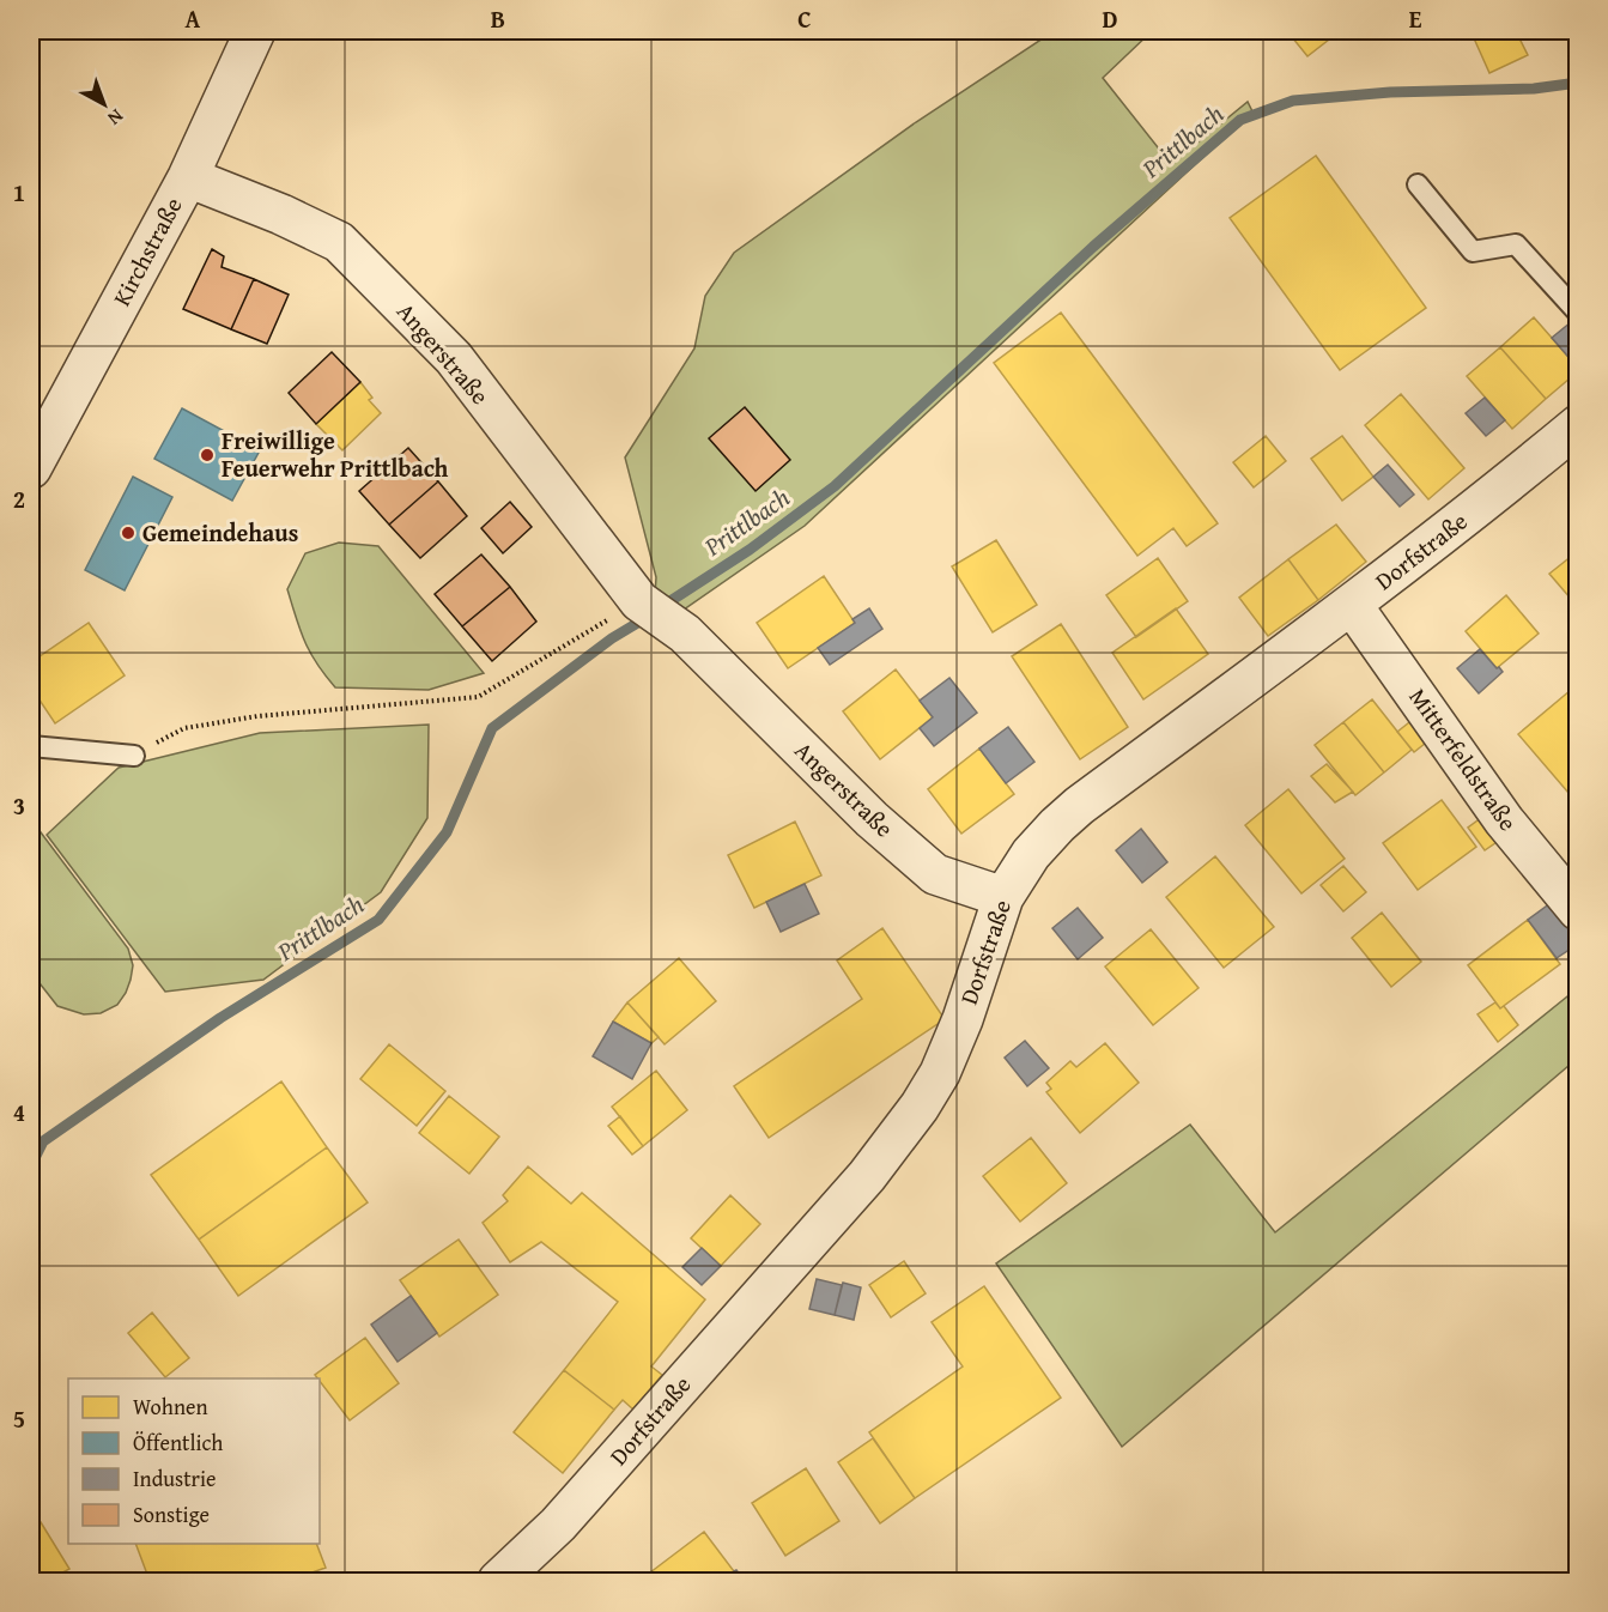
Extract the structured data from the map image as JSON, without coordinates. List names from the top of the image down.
{
  "streets": {
    "street": [
      "Kirchstraße",
      "Angerstraße",
      "Dorfstraße",
      "Mitterfeldstraße"
    ]
  },
  "crossings": [
    ["Kirchstraße", "Angerstraße"],
    ["Angerstraße", "Dorfstraße"],
    ["Dorfstraße", "Mitterfeldstraße"]
  ],
  "water": ["Prittlbach"],
  "places": ["Freiwillige Feuerwehr Prittlbach", "Gemeindehaus"],
  "legend": [
    "Wohnen",
    "Öffentlich",
    "Industrie",
    "Sonstige"
  ],
  "north": "bottom right",
  "grid": {
    "columns": [
      "A",
      "B",
      "C",
      "D",
      "E"
    ],
    "rows": [
      "1",
      "2",
      "3",
      "4",
      "5"
    ]
  }
}
